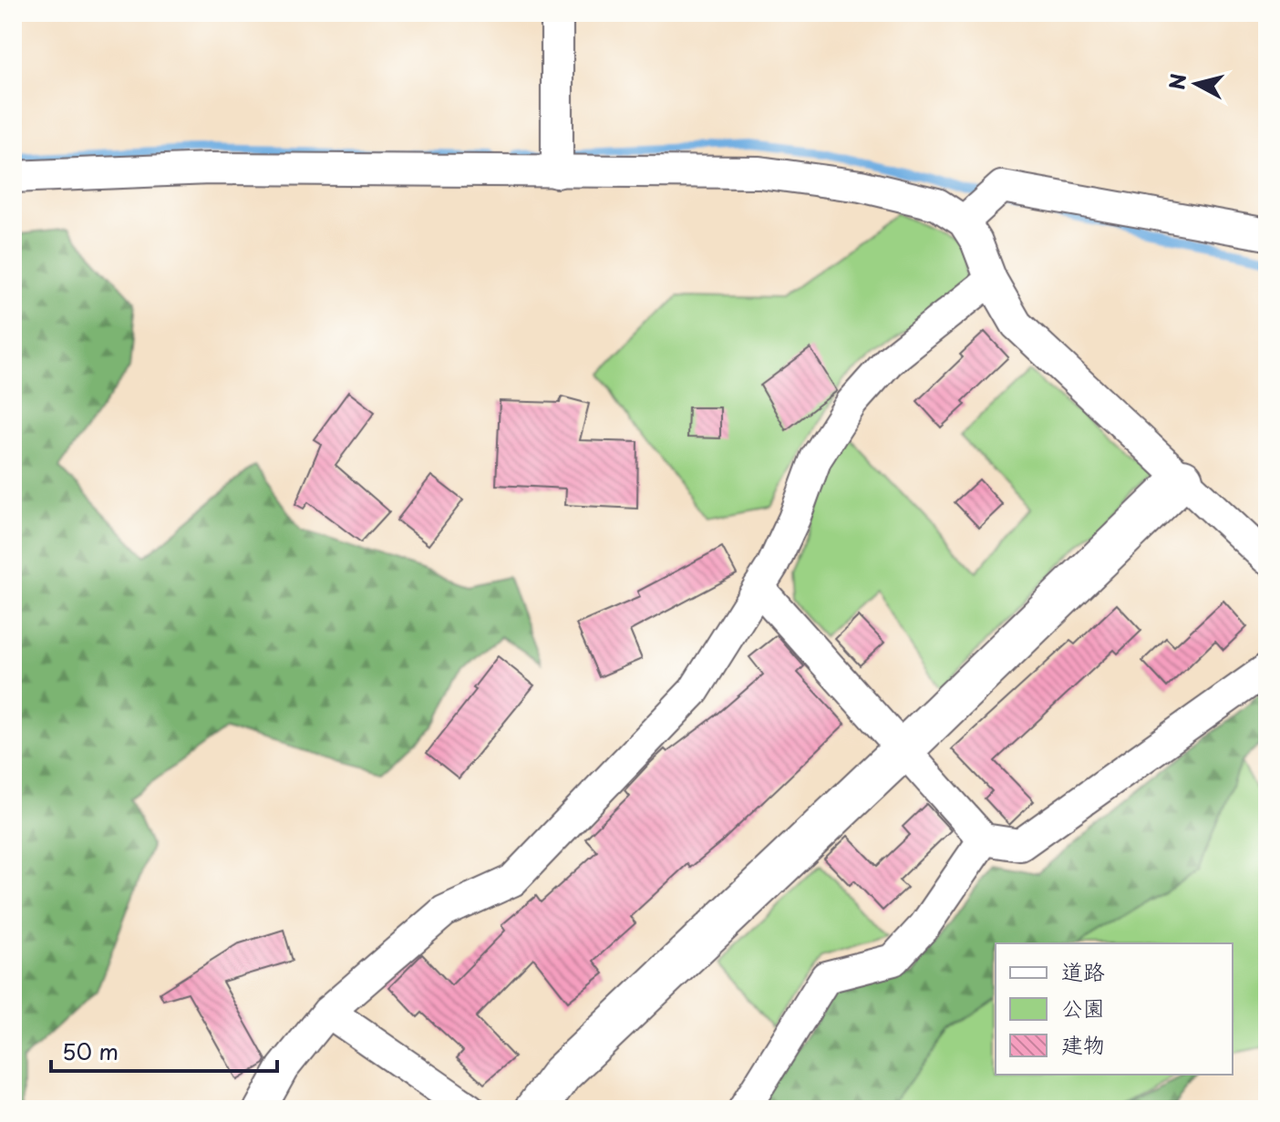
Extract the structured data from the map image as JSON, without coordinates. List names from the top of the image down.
{
  "legend": ["道路", "公園", "建物"],
  "scale_bar": "50 m",
  "north": "left"
}
